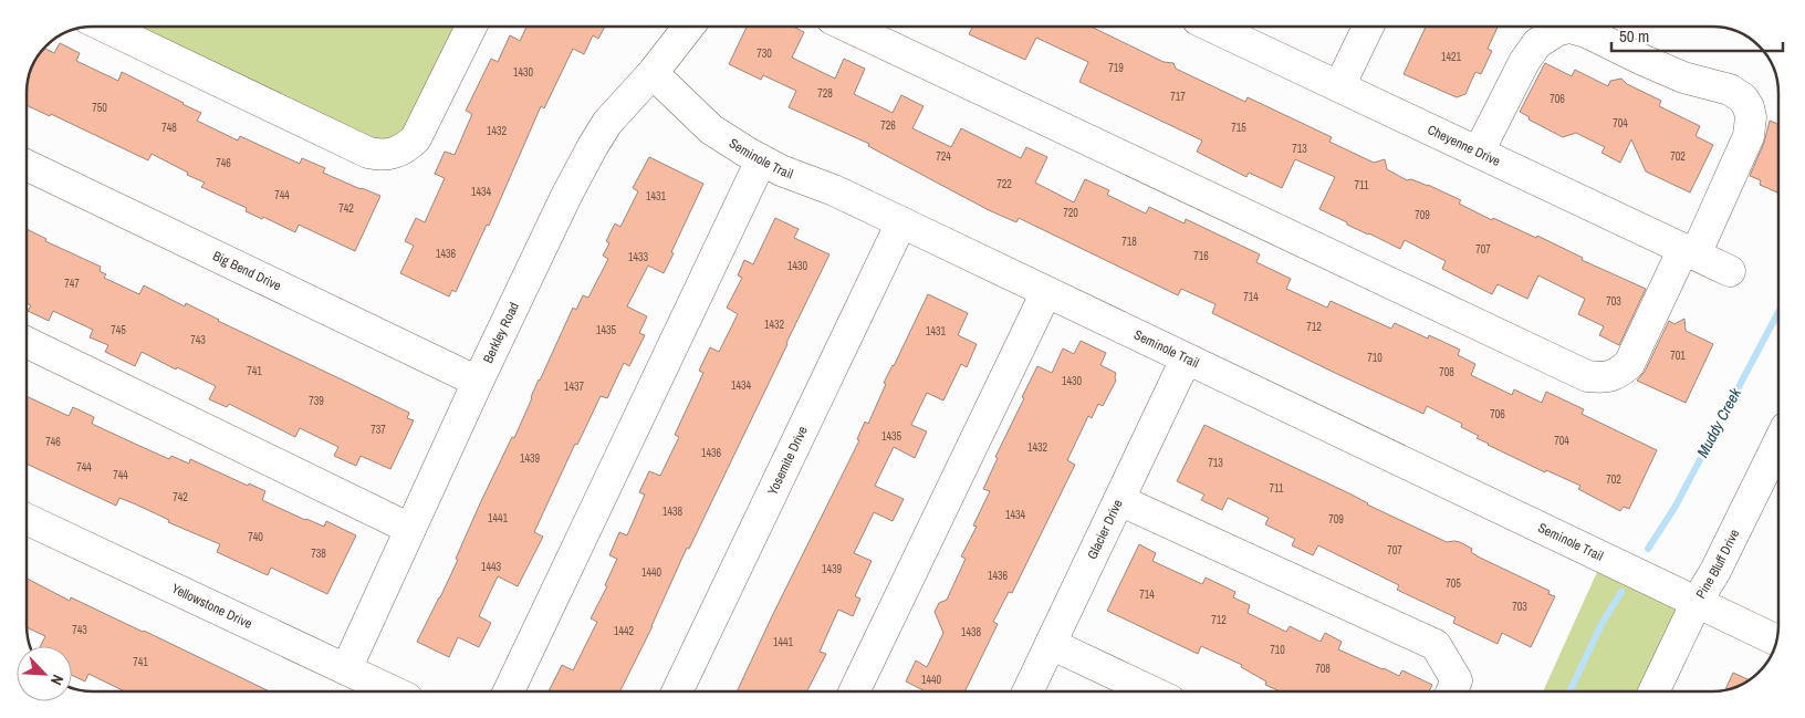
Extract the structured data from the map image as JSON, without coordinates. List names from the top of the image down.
{
  "streets": {
    "street": [
      "Cheyenne Drive",
      "Seminole Trail",
      "Big Bend Drive",
      "Berkley Road",
      "Yosemite Drive",
      "Glacier Drive",
      "Pine Bluff Drive",
      "Yellowstone Drive"
    ]
  },
  "crossings": [
    ["Seminole Trail", "Berkley Road"],
    ["Seminole Trail", "Yosemite Drive"],
    ["Seminole Trail", "Glacier Drive"],
    ["Seminole Trail", "Pine Bluff Drive"],
    ["Big Bend Drive", "Berkley Road"],
    ["Berkley Road", "Yellowstone Drive"]
  ],
  "water": ["Muddy Creek"],
  "house_numbers": [
    "730",
    "1421",
    "719",
    "1430",
    "728",
    "717",
    "706",
    "750",
    "704",
    "726",
    "748",
    "715",
    "1432",
    "713",
    "724",
    "702",
    "746",
    "722",
    "711",
    "1434",
    "744",
    "1431",
    "742",
    "720",
    "709",
    "718",
    "707",
    "1436",
    "716",
    "1433",
    "1430",
    "747",
    "714",
    "703",
    "1432",
    "712",
    "745",
    "1435",
    "1431",
    "743",
    "701",
    "710",
    "741",
    "708",
    "1430",
    "1434",
    "1437",
    "739",
    "706",
    "737",
    "1435",
    "704",
    "746",
    "1432",
    "1436",
    "1439",
    "713",
    "744",
    "744",
    "702",
    "711",
    "742",
    "1438",
    "1434",
    "1441",
    "709",
    "740",
    "707",
    "738",
    "1443",
    "1439",
    "1440",
    "1436",
    "705",
    "714",
    "703",
    "712",
    "743",
    "1442",
    "1438",
    "1441",
    "710",
    "741",
    "708",
    "1440"
  ],
  "scale_bar": "50 m",
  "north": "bottom right"
}
